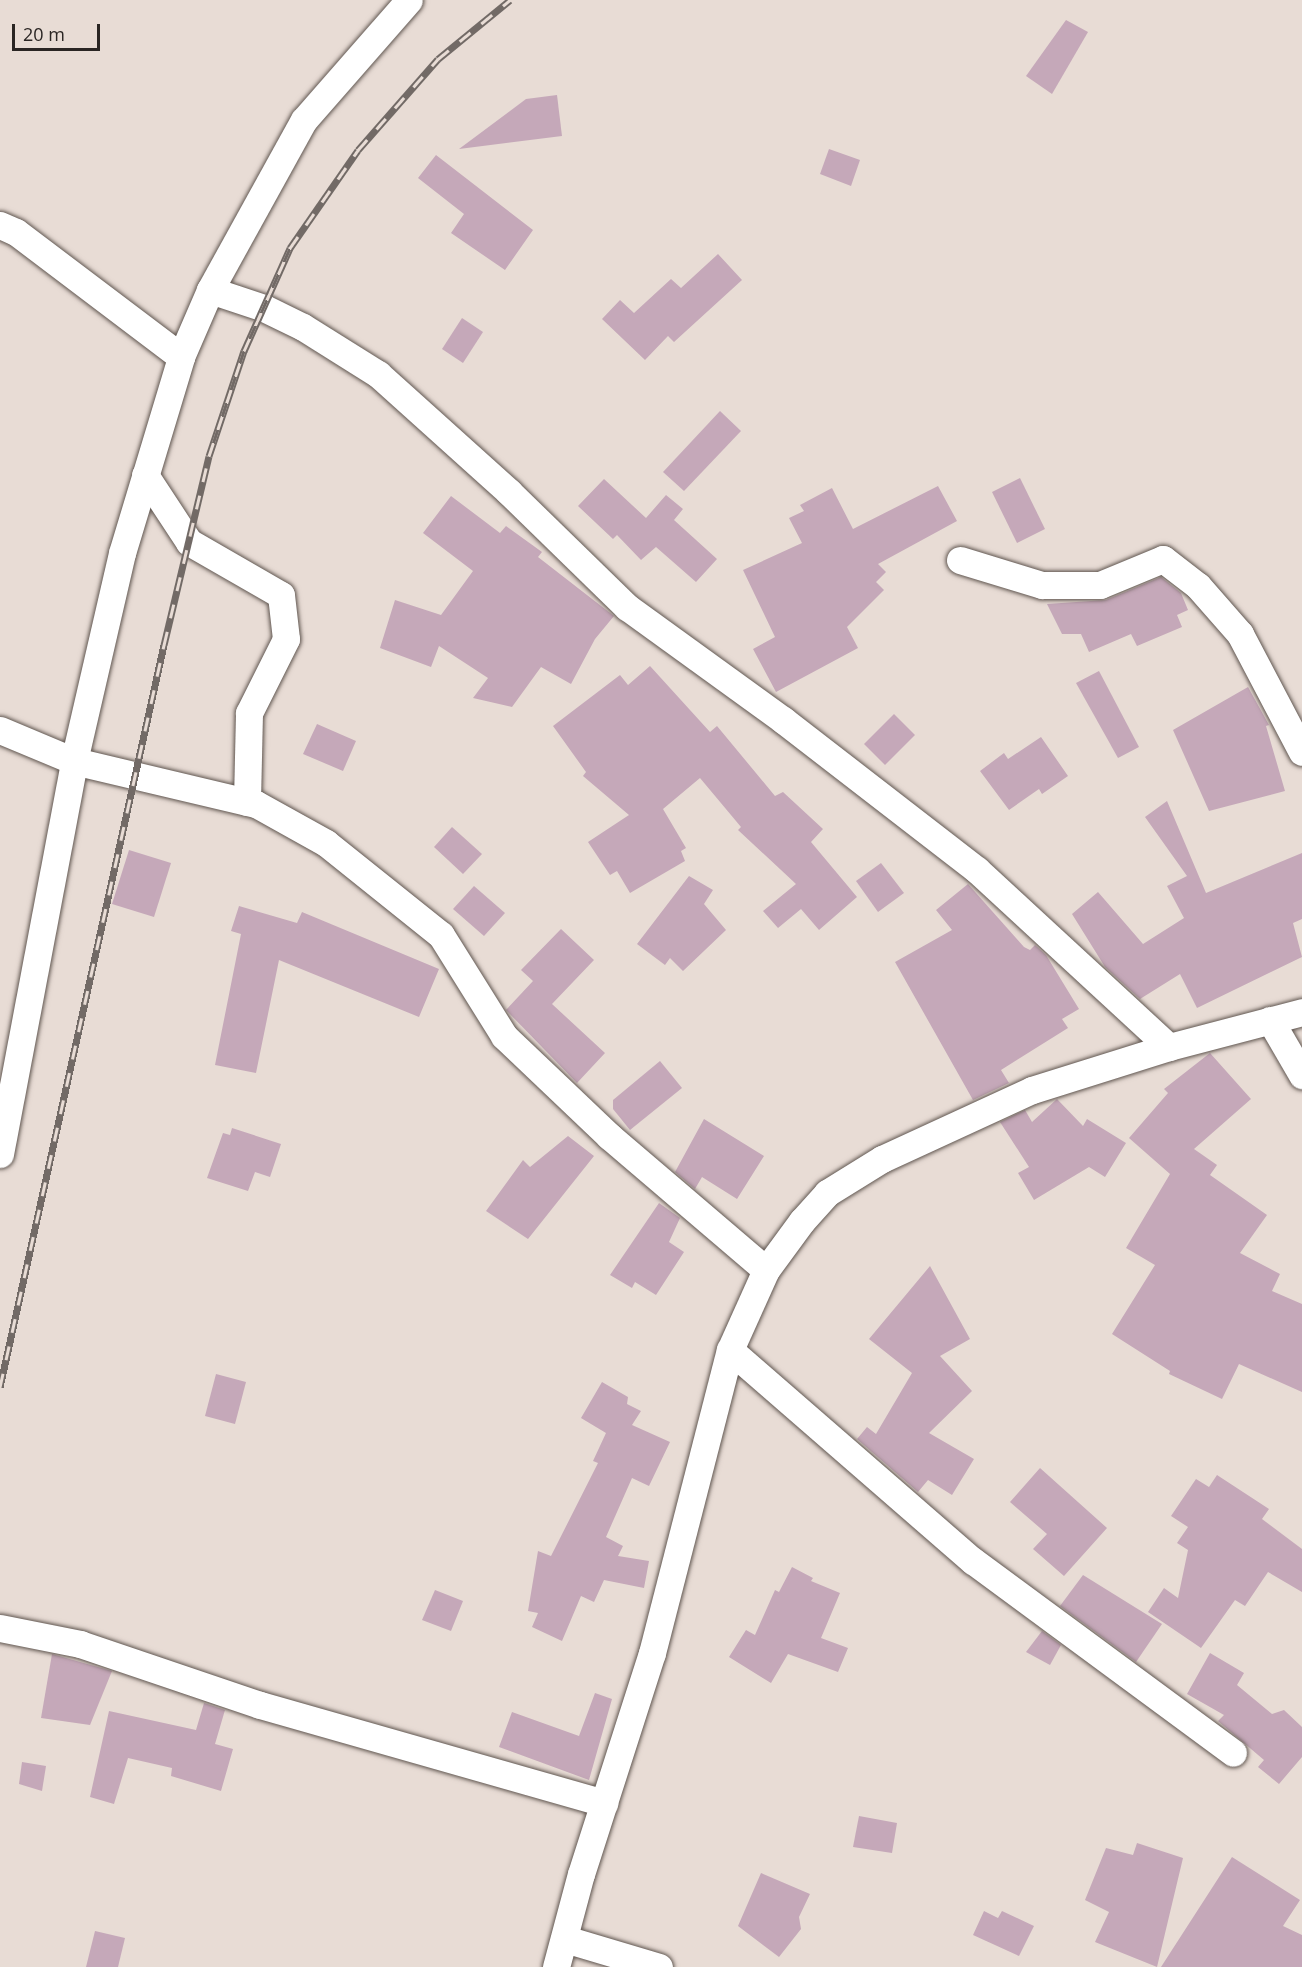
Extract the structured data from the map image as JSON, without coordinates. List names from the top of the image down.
{
  "scale_bar": "20 m"
}
